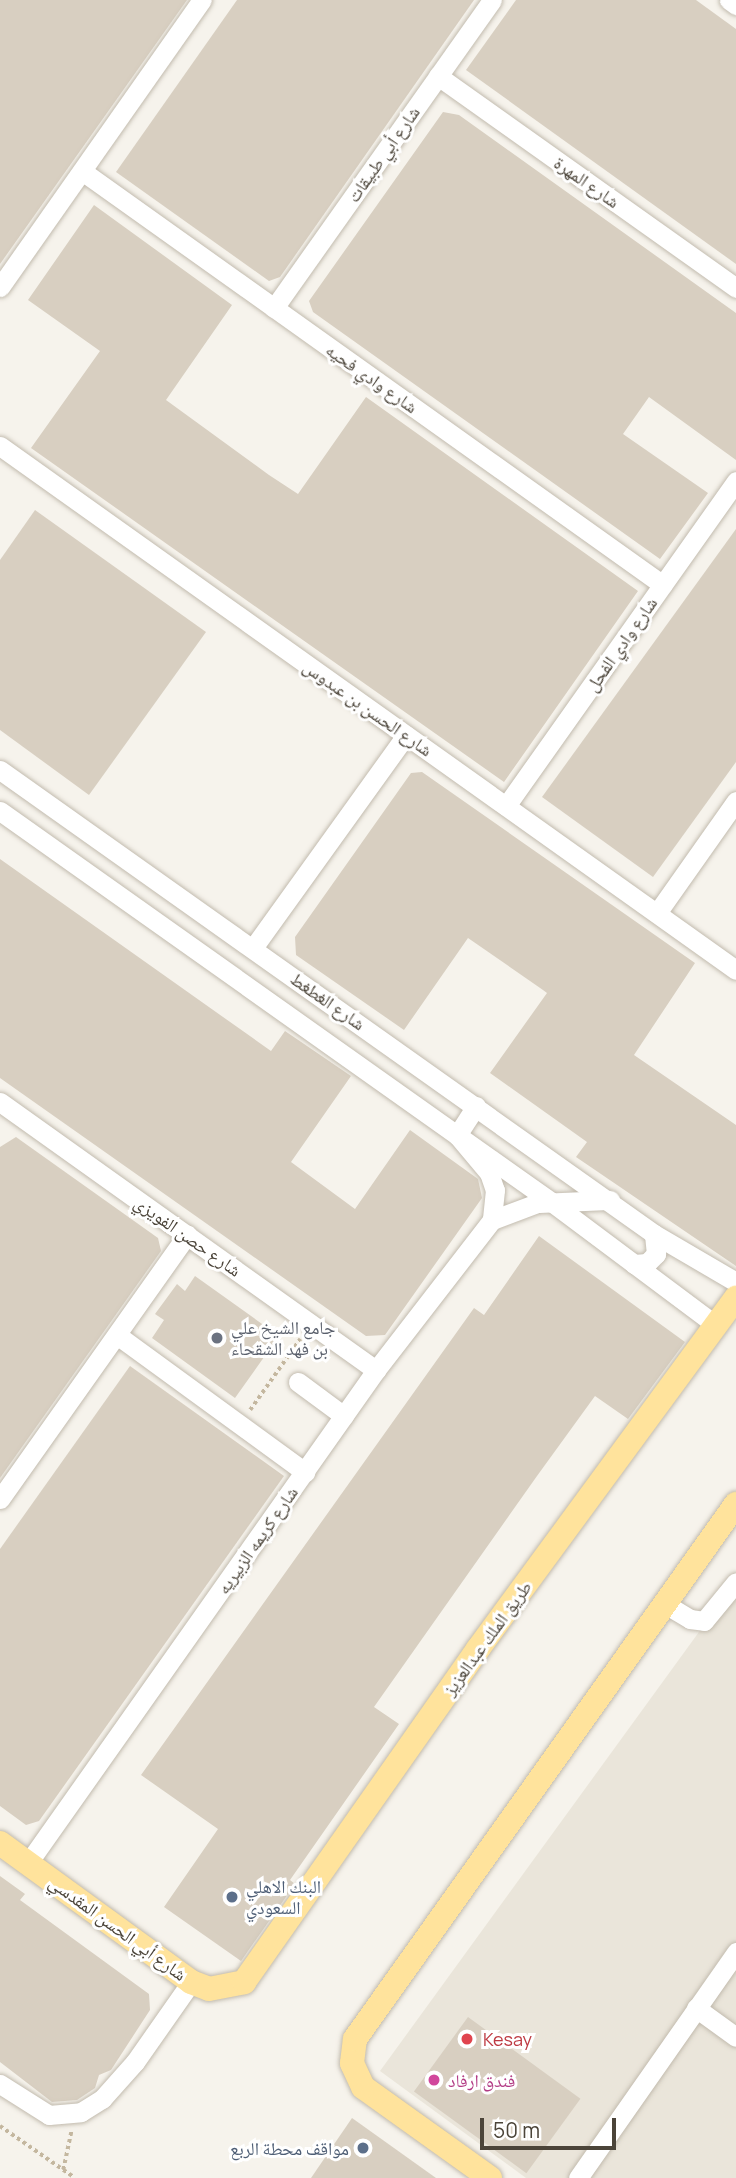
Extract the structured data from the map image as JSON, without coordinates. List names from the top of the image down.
{
  "streets": {
    "main road": ["طريق الملك عبدالعزيز", "شارع أبي الحسن المقدسي"],
    "street": [
      "شارع أبي طبيقات",
      "شارع المهرة",
      "شارع وادي فحيه",
      "شارع وادي الفحل",
      "شارع الحسن بن عبدوس",
      "شارع الغطغط",
      "شارع حصن الفويزي",
      "شارع كريمه الزبيريه"
    ]
  },
  "crossings": [
    ["شارع أبي طبيقات", "شارع المهرة"],
    ["شارع أبي طبيقات", "شارع وادي فحيه"],
    ["شارع وادي فحيه", "شارع وادي الفحل"],
    ["شارع وادي الفحل", "شارع الحسن بن عبدوس"],
    ["شارع الغطغط", "طريق الملك عبدالعزيز"],
    ["شارع حصن الفويزي", "شارع كريمه الزبيريه"],
    ["شارع كريمه الزبيريه", "شارع أبي الحسن المقدسي"],
    ["طريق الملك عبدالعزيز", "شارع أبي الحسن المقدسي"]
  ],
  "places": [
    "جامع الشيخ علي بن فهد الشقحاء",
    "البنك الاهلي السعودي",
    "Kesay",
    "فندق ارفاد",
    "مواقف محطة الربع"
  ],
  "scale_bar": "50 m"
}
